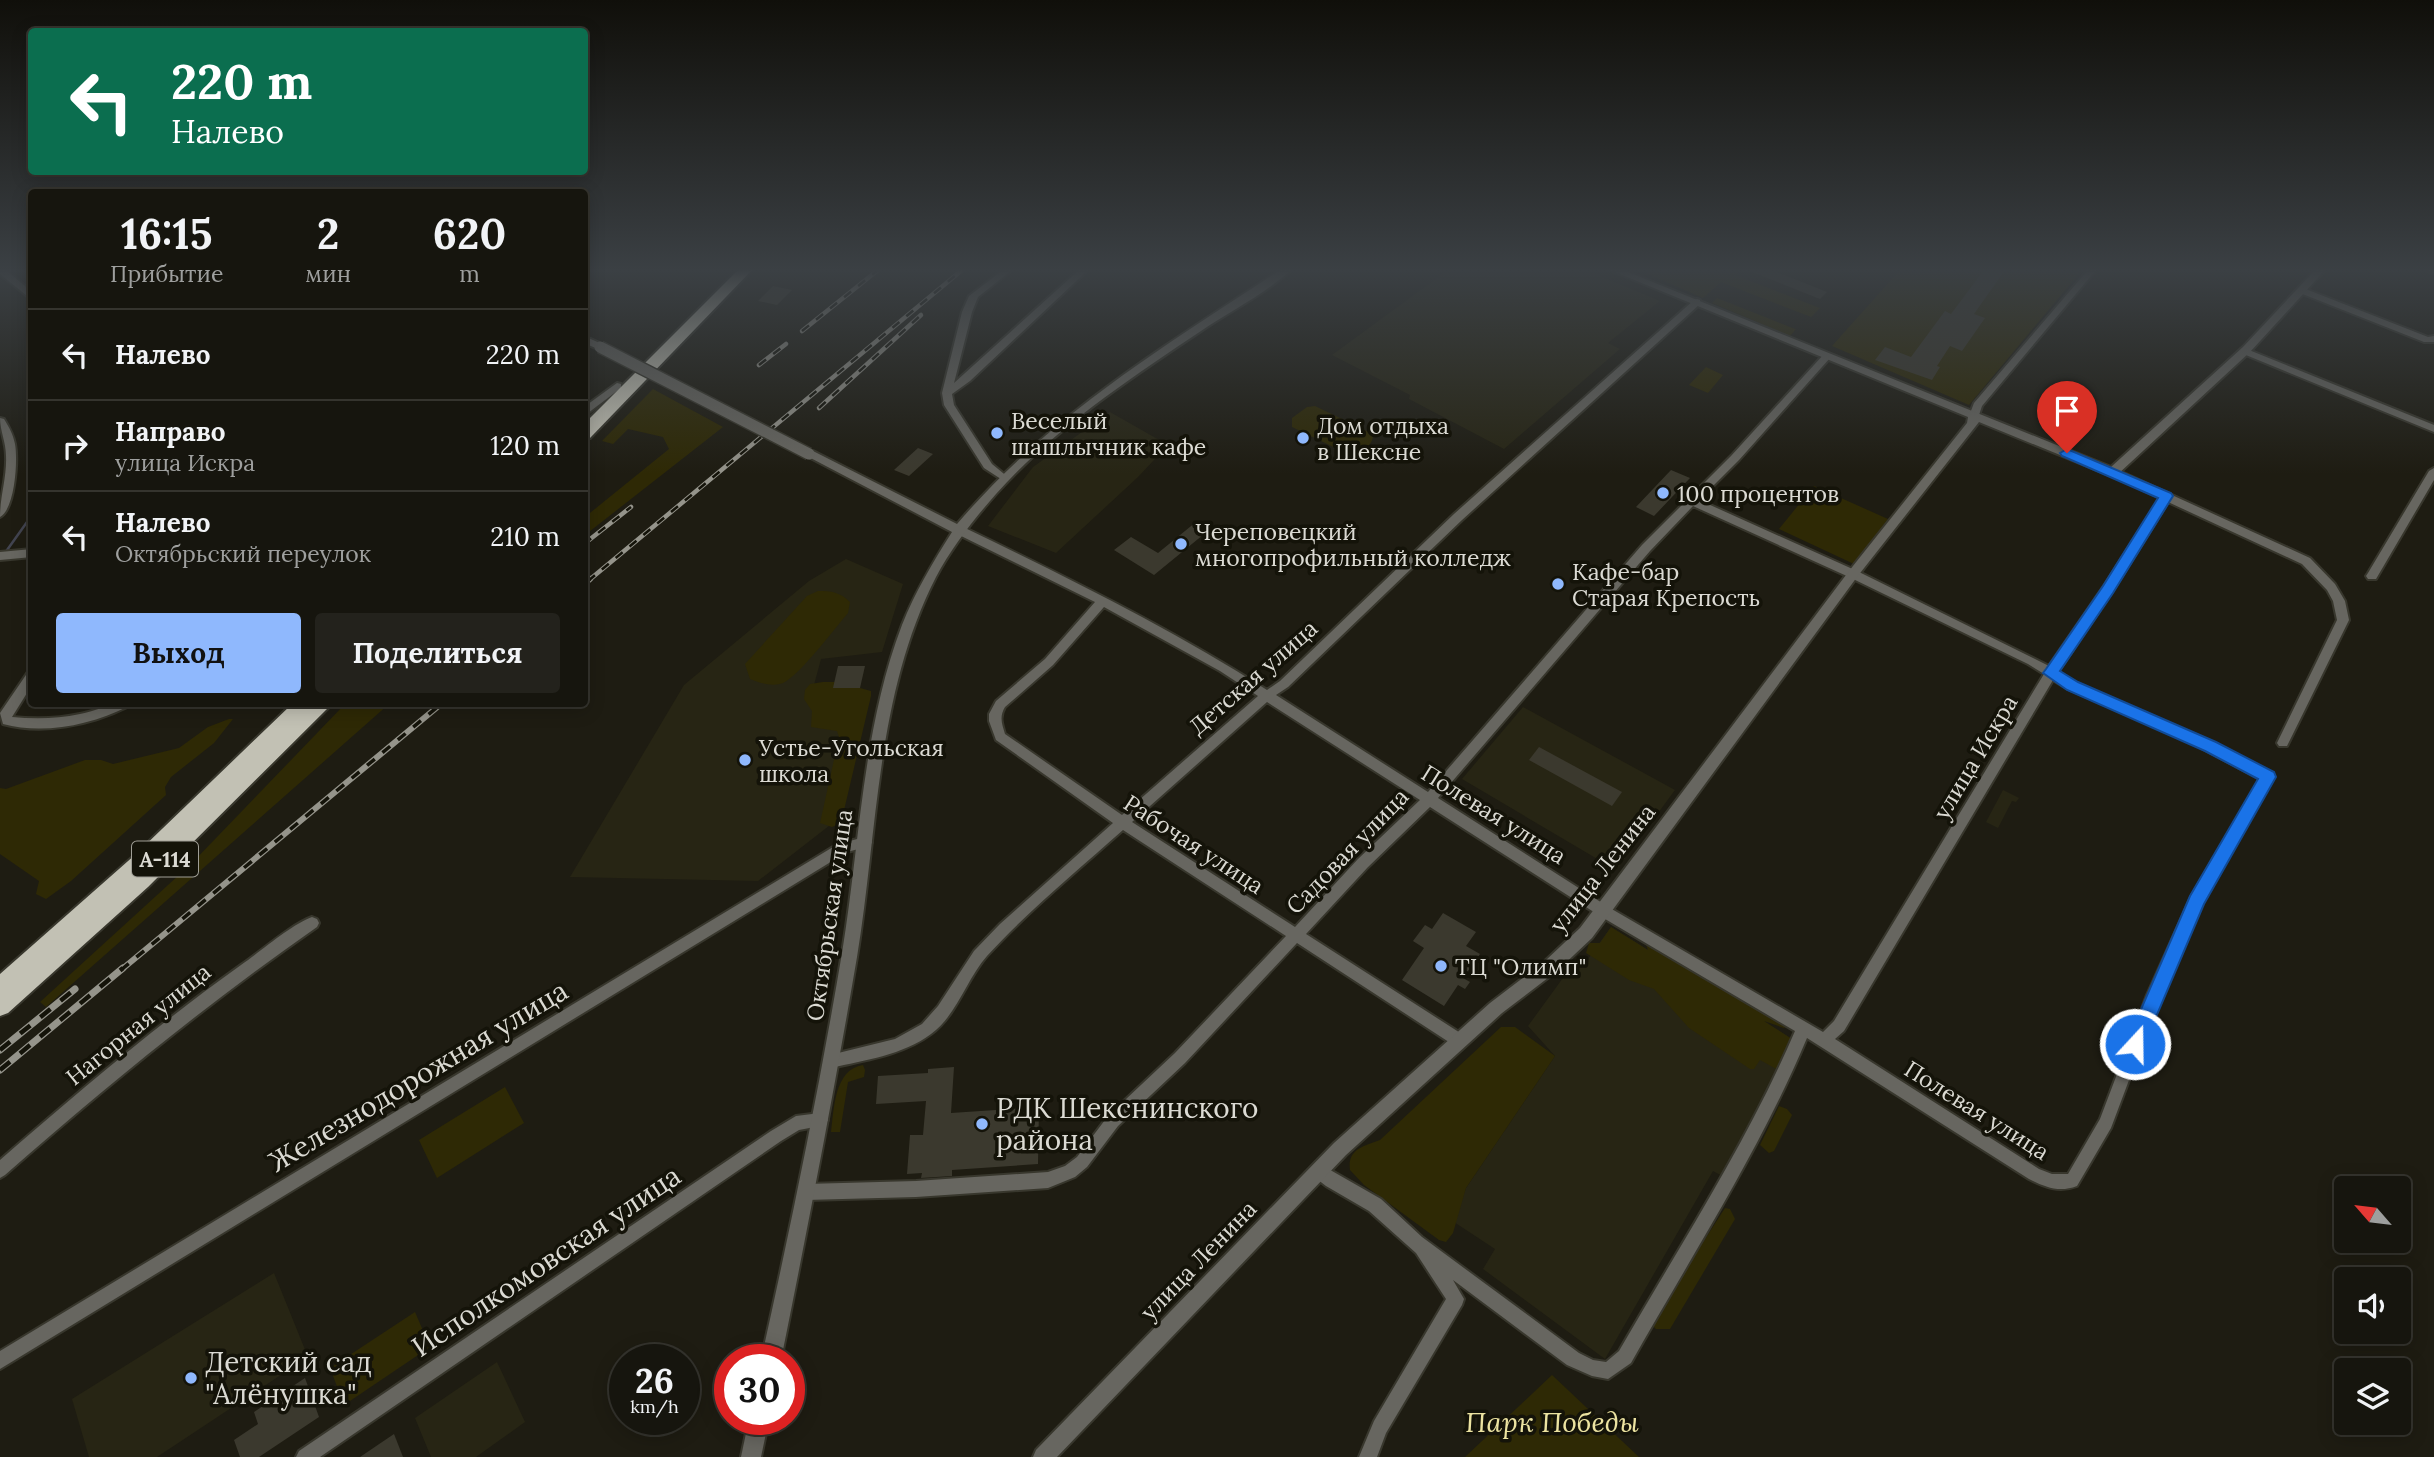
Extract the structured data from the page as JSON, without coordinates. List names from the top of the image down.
{
  "streets": {
    "highway": ["А-114"],
    "street": [
      "Детская улица",
      "улица Искра",
      "Полевая улица",
      "Рабочая улица",
      "Садовая улица",
      "улица Ленина",
      "Октябрьская улица",
      "Нагорная улица",
      "Железнодорожная улица",
      "Исполкомовская улица"
    ]
  },
  "crossings": [
    ["Детская улица", "Полевая улица"],
    ["Детская улица", "Рабочая улица"],
    ["Детская улица", "Октябрьская улица"],
    ["улица Искра", "Полевая улица"],
    ["Полевая улица", "Рабочая улица"],
    ["Полевая улица", "Садовая улица"],
    ["Полевая улица", "улица Ленина"],
    ["Полевая улица", "Октябрьская улица"],
    ["Рабочая улица", "Садовая улица"],
    ["Рабочая улица", "улица Ленина"],
    ["Садовая улица", "Октябрьская улица"],
    ["Октябрьская улица", "Железнодорожная улица"],
    ["Октябрьская улица", "Исполкомовская улица"]
  ],
  "parks": ["Парк Победы"],
  "places": [
    "Веселый шашлычник кафе",
    "Дом отдыха в Шекснe",
    "100 процентов",
    "Череповецкий многопрофильный колледж",
    "Кафе-бар Старая Крепость",
    "Устье-Угольская школа",
    "ТЦ \"Олимп\"",
    "РДК Шекснинского района",
    "Детский сад \"Алёнушка\""
  ],
  "north": "top left",
  "page": {
    "turn": ["220 m", "Налево"],
    "eta": [
      "16:15",
      "Прибытие",
      "2",
      "мин",
      "620",
      "m"
    ],
    "list": [
      {
        "name": "Налево",
        "value": "220 m"
      },
      {
        "name": "Направо",
        "note": "улица Искра",
        "value": "120 m"
      },
      {
        "name": "Налево",
        "note": "Октябрьский переулок",
        "value": "210 m"
      }
    ],
    "buttons": ["Выход", "Поделиться"],
    "speed": "26 km/h",
    "limit": "30"
  }
}
